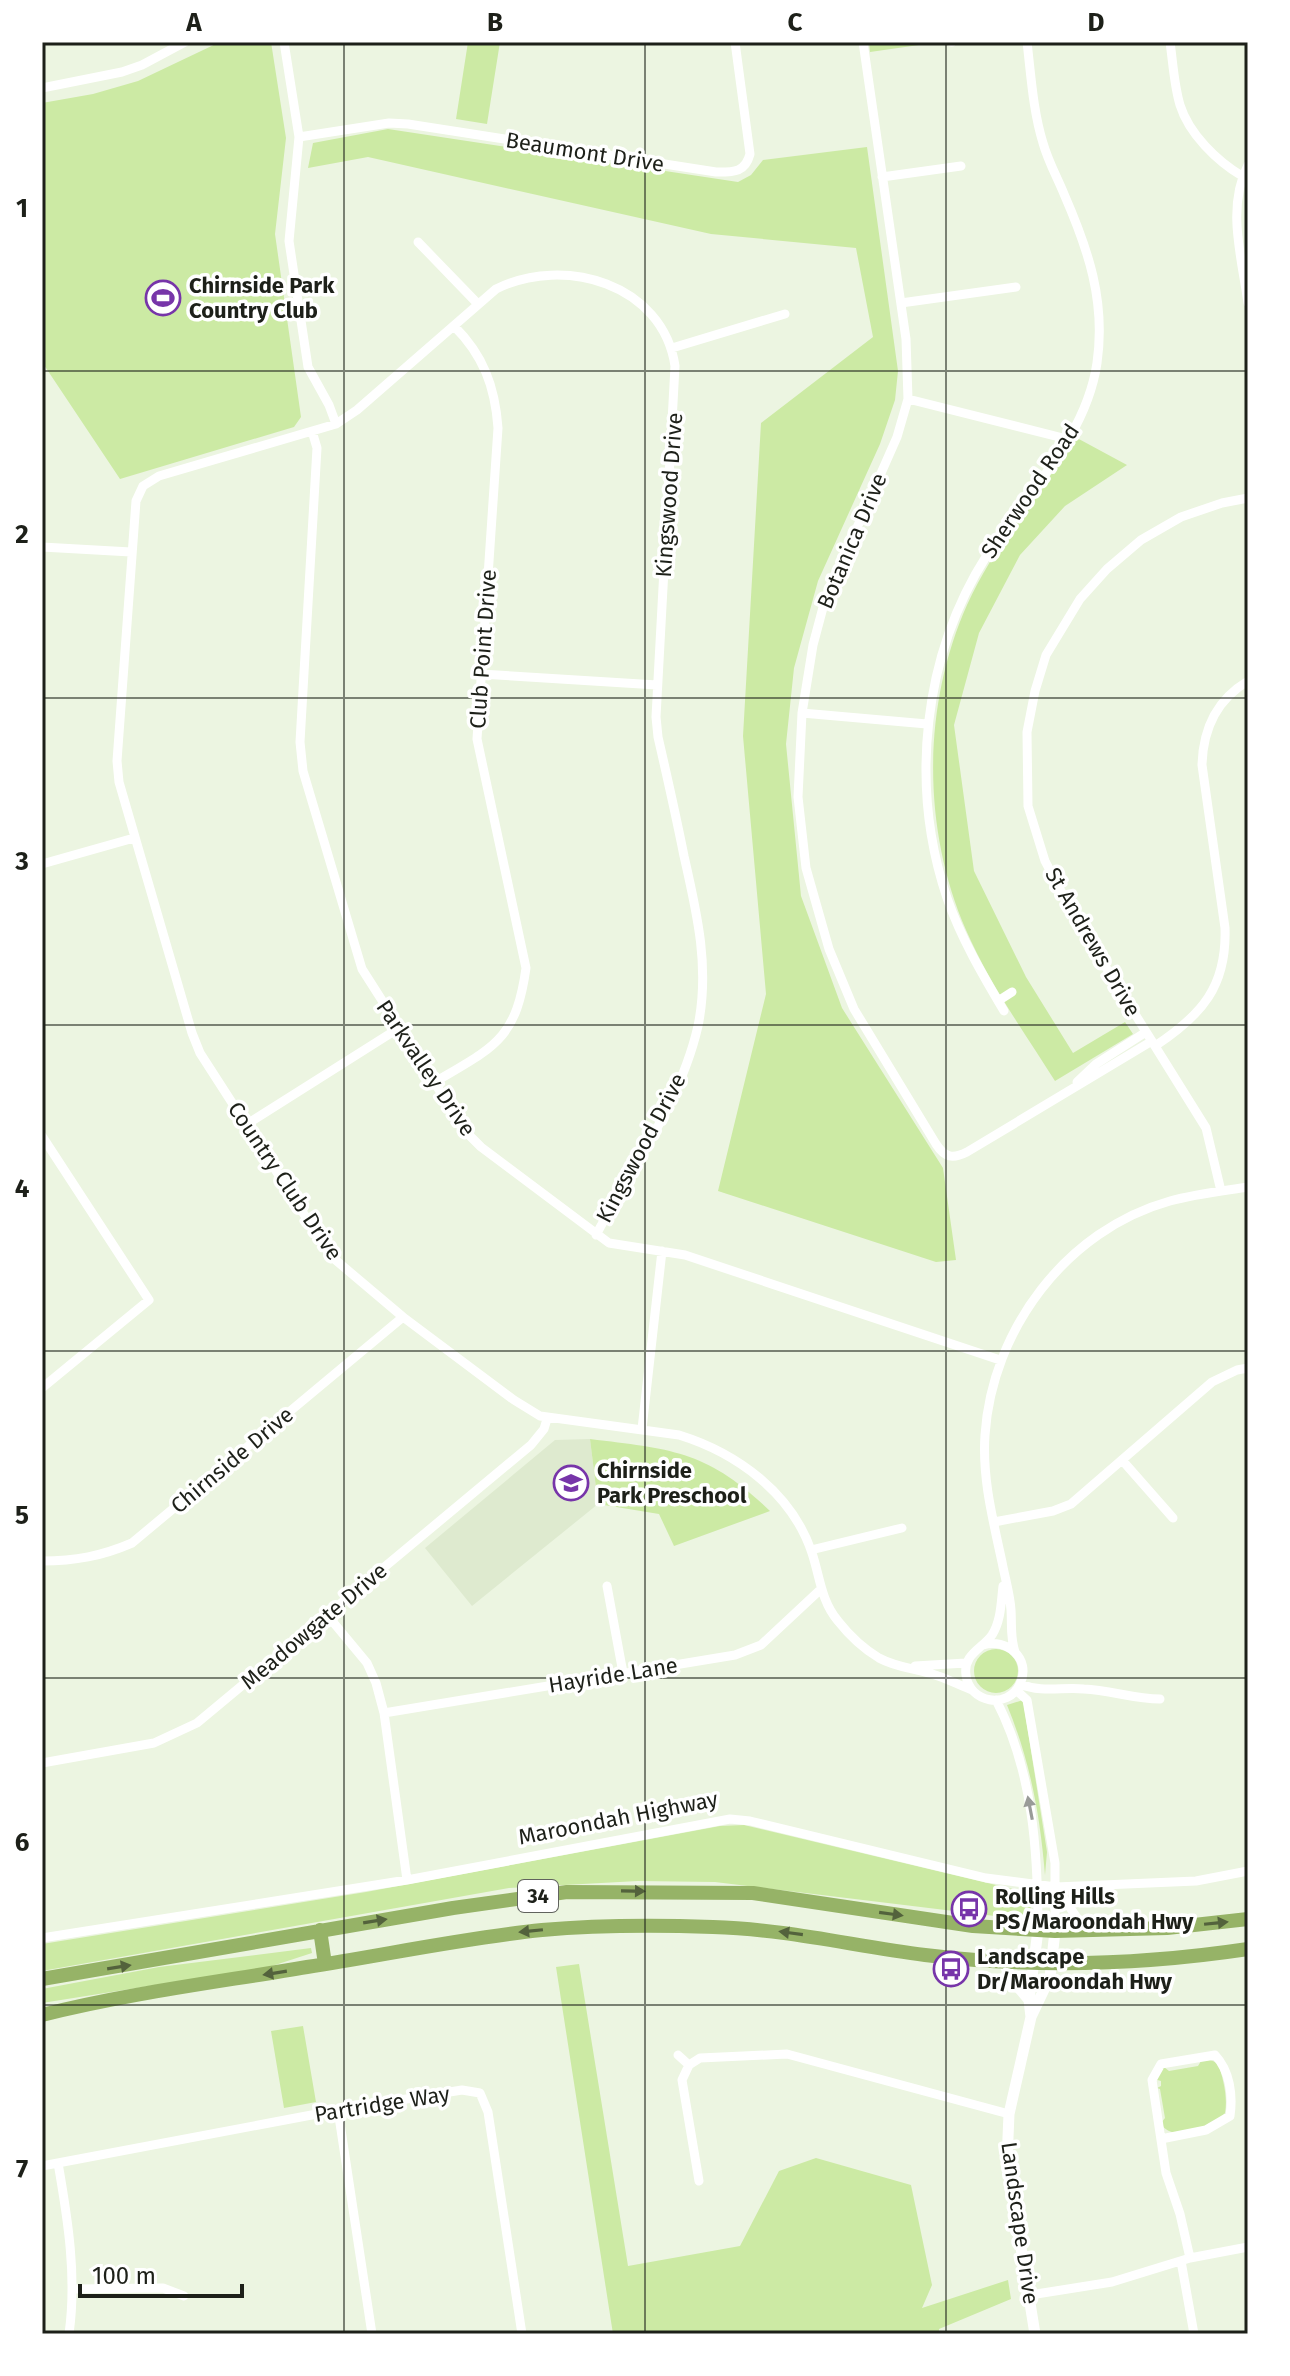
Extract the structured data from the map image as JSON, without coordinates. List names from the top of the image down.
{
  "streets": {
    "highway": ["34"],
    "street": [
      "Beaumont Drive",
      "Sherwood Road",
      "Kingswood Drive",
      "Botanica Drive",
      "Club Point Drive",
      "St Andrews Drive",
      "Parkvalley Drive",
      "Country Club Drive",
      "Chirnside Drive",
      "Meadowgate Drive",
      "Hayride Lane",
      "Maroondah Highway",
      "Partridge Way",
      "Landscape Drive"
    ]
  },
  "crossings": [
    ["Kingswood Drive", "Club Point Drive"],
    ["Kingswood Drive", "Parkvalley Drive"],
    ["Kingswood Drive", "Country Club Drive"],
    ["Botanica Drive", "St Andrews Drive"],
    ["Club Point Drive", "Parkvalley Drive"],
    ["Country Club Drive", "Chirnside Drive"],
    ["Country Club Drive", "Meadowgate Drive"],
    ["Country Club Drive", "Hayride Lane"],
    ["34", "Landscape Drive"]
  ],
  "places": {
    "sports": ["Chirnside Park Country Club"],
    "school or university": ["Chirnside Park Preschool"],
    "bus stop": ["Rolling Hills PS/Maroondah Hwy", "Landscape Dr/Maroondah Hwy"]
  },
  "scale_bar": "100 m",
  "grid": {
    "columns": [
      "A",
      "B",
      "C",
      "D"
    ],
    "rows": [
      "1",
      "2",
      "3",
      "4",
      "5",
      "6",
      "7"
    ]
  }
}
